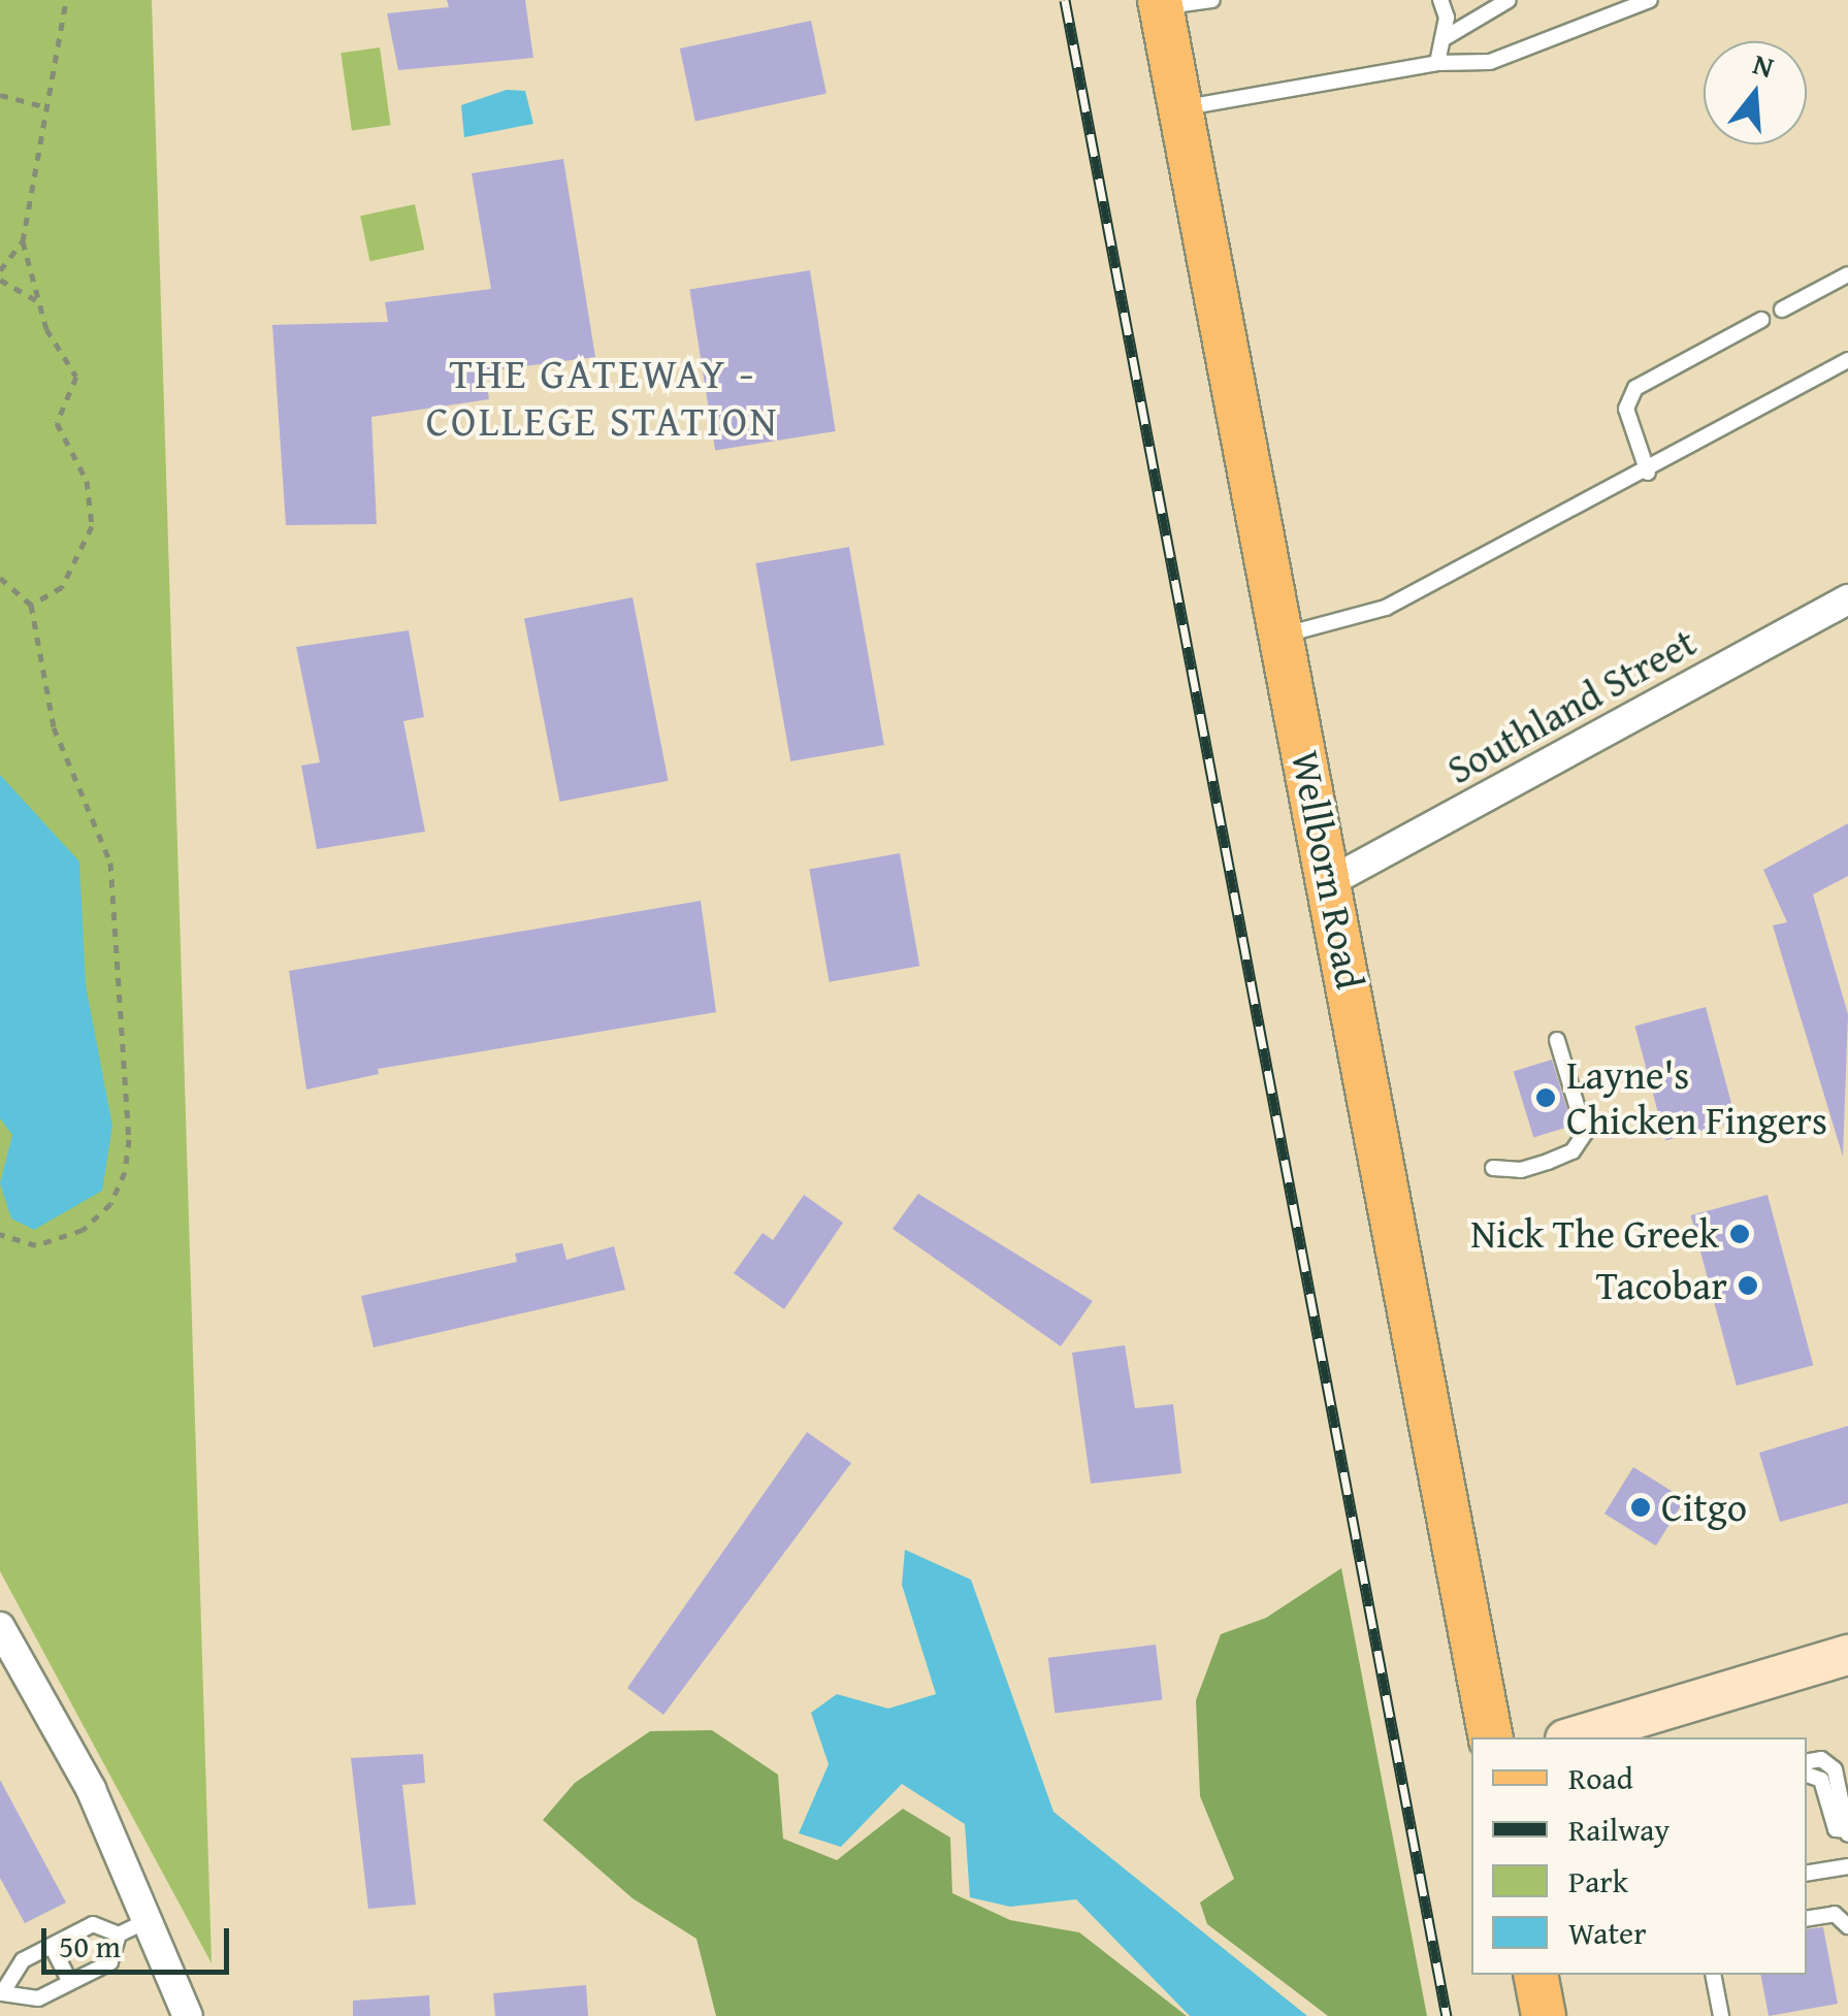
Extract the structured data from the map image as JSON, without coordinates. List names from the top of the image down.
{
  "streets": {
    "main road": ["Wellborn Road"],
    "street": ["Southland Street"]
  },
  "crossings": [
    ["Southland Street", "Wellborn Road"]
  ],
  "districts": ["THE GATEWAY - COLLEGE STATION"],
  "places": [
    "Layne's Chicken Fingers",
    "Nick The Greek",
    "Tacobar",
    "Citgo"
  ],
  "legend": [
    "Road",
    "Railway",
    "Park",
    "Water"
  ],
  "scale_bar": "50 m",
  "north": "top"
}
